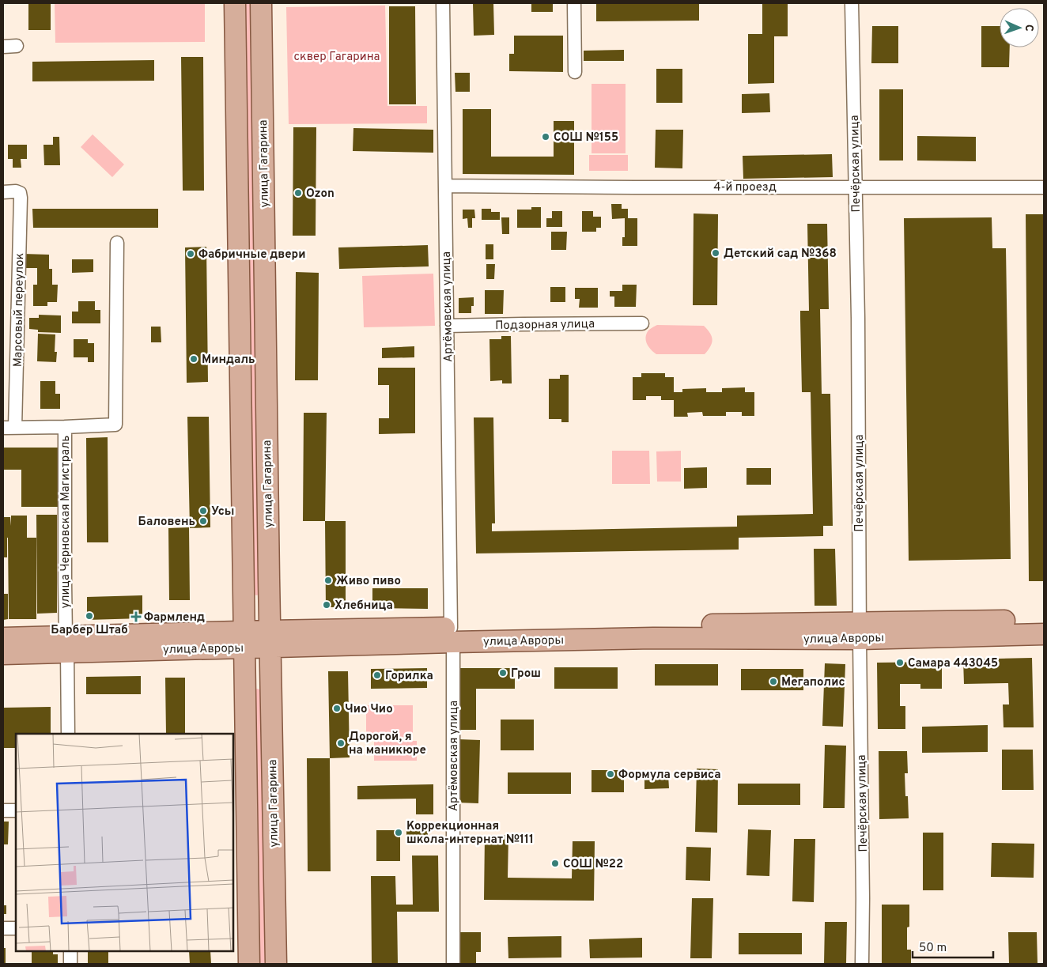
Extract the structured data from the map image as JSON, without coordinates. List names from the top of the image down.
{
  "streets": {
    "main road": ["улица Гагарина", "улица Авроры"],
    "street": [
      "Печёрская улица",
      "4-й проезд",
      "Артёмовская улица",
      "Марсовый переулок",
      "Подзорная улица",
      "улица Черновская Магистраль"
    ]
  },
  "crossings": [
    ["улица Гагарина", "улица Авроры"],
    ["Печёрская улица", "4-й проезд"],
    ["Печёрская улица", "улица Авроры"],
    ["4-й проезд", "Артёмовская улица"],
    ["Артёмовская улица", "Подзорная улица"],
    ["Артёмовская улица", "улица Авроры"],
    ["улица Черновская Магистраль", "улица Авроры"]
  ],
  "parks": ["сквер Гагарина"],
  "places": {
    "other": [
      "СОШ №155",
      "Ozon",
      "Детский сад №368",
      "Фабричные двери",
      "Миндаль",
      "Усы",
      "Баловень",
      "Живо пиво",
      "Хлебница",
      "Барбер Штаб",
      "Самара 443045",
      "Грош",
      "Горилка",
      "Мегаполис",
      "Чио Чио",
      "Дорогой, я на маникюре",
      "Формула сервиса",
      "Коррекционная школа-интернат №111",
      "СОШ №22"
    ],
    "health": ["Фармленд"]
  },
  "scale_bar": "50 m",
  "north": "right"
}
